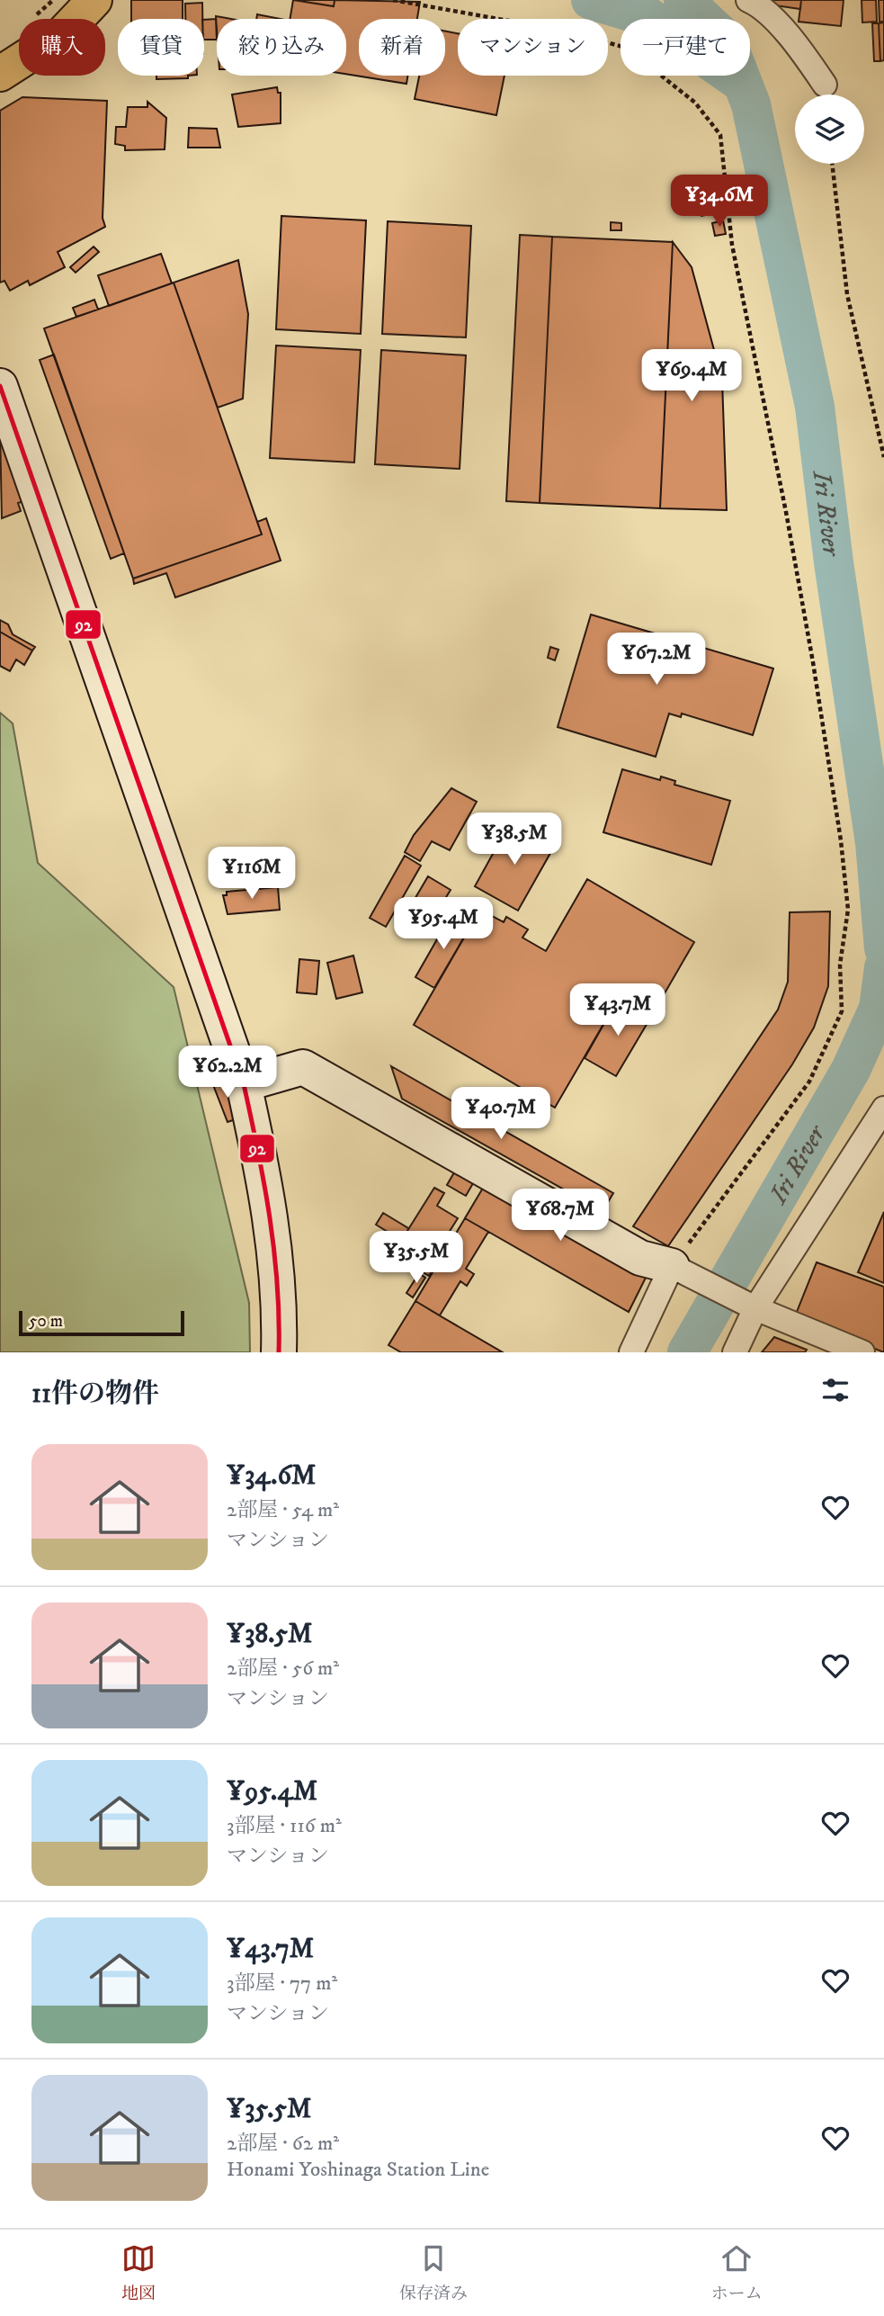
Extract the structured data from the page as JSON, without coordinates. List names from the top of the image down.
{
  "water": ["Iri River"],
  "lines": ["transit line 92"],
  "scale_bar": "50 m",
  "page": {
    "chip": [
      "購入",
      "賃貸",
      "絞り込み",
      "新着",
      "マンション",
      "一戸建て"
    ],
    "price": [
      "¥34.6M",
      "¥69.4M",
      "¥67.2M",
      "¥38.5M",
      "¥116M",
      "¥95.4M",
      "¥43.7M",
      "¥62.2M",
      "¥40.7M",
      "¥68.7M",
      "¥35.5M"
    ],
    "scale": "50 m",
    "heading": "11件の物件",
    "list": [
      {
        "name": "¥34.6M",
        "note": "2部屋 · 54 m² · マンション"
      },
      {
        "name": "¥38.5M",
        "note": "2部屋 · 56 m² · マンション"
      },
      {
        "name": "¥95.4M",
        "note": "3部屋 · 116 m² · マンション"
      },
      {
        "name": "¥43.7M",
        "note": "3部屋 · 77 m² · マンション"
      },
      {
        "name": "¥35.5M",
        "note": "2部屋 · 62 m² · Honami Yoshinaga Station Line"
      }
    ],
    "tabs": ["地図", "保存済み", "ホーム"]
  }
}
